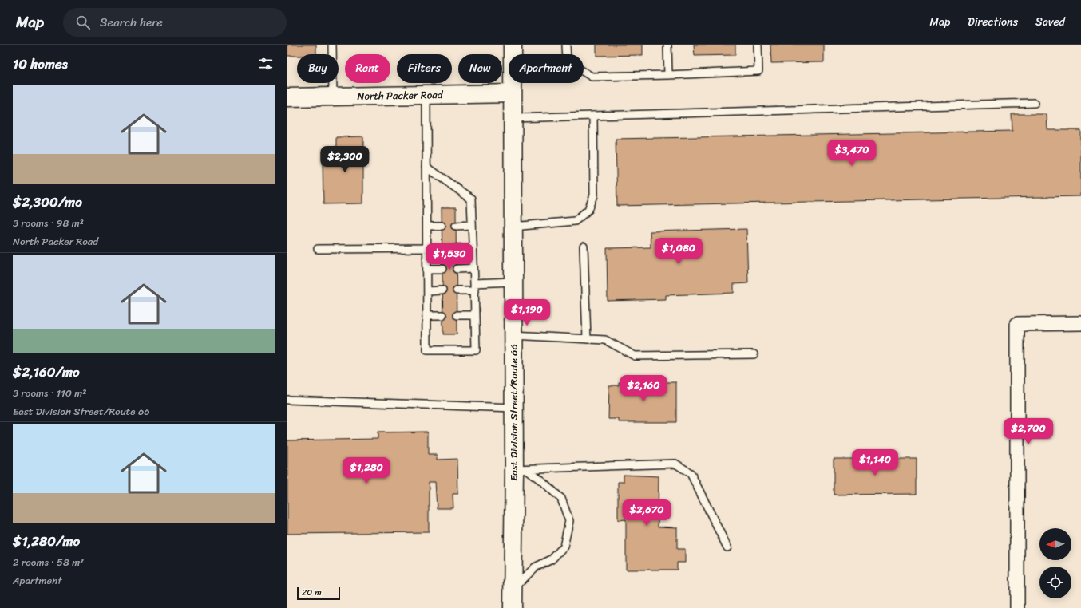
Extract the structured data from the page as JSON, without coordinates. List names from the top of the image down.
{
  "streets": {
    "main road": ["North Packer Road", "East Division Street/Route 66"]
  },
  "crossings": [
    ["North Packer Road", "East Division Street/Route 66"]
  ],
  "scale_bar": "20 m",
  "north": "left",
  "page": {
    "header": "Map",
    "search": "Search here",
    "nav": ["Map", "Directions", "Saved"],
    "heading": "10 homes",
    "chip": [
      "Buy",
      "Rent",
      "Filters",
      "New",
      "Apartment"
    ],
    "list": [
      {
        "name": "$2,300/mo",
        "note": "3 rooms · 98 m² · North Packer Road"
      },
      {
        "name": "$2,160/mo",
        "note": "3 rooms · 110 m² · East Division Street/Route 66"
      },
      {
        "name": "$1,280/mo",
        "note": "2 rooms · 58 m² · Apartment"
      }
    ],
    "price": [
      "$3,470",
      "$2,300",
      "$1,080",
      "$1,530",
      "$1,190",
      "$2,160",
      "$2,700",
      "$1,140",
      "$1,280",
      "$2,670"
    ],
    "scale": "20 m"
  }
}
